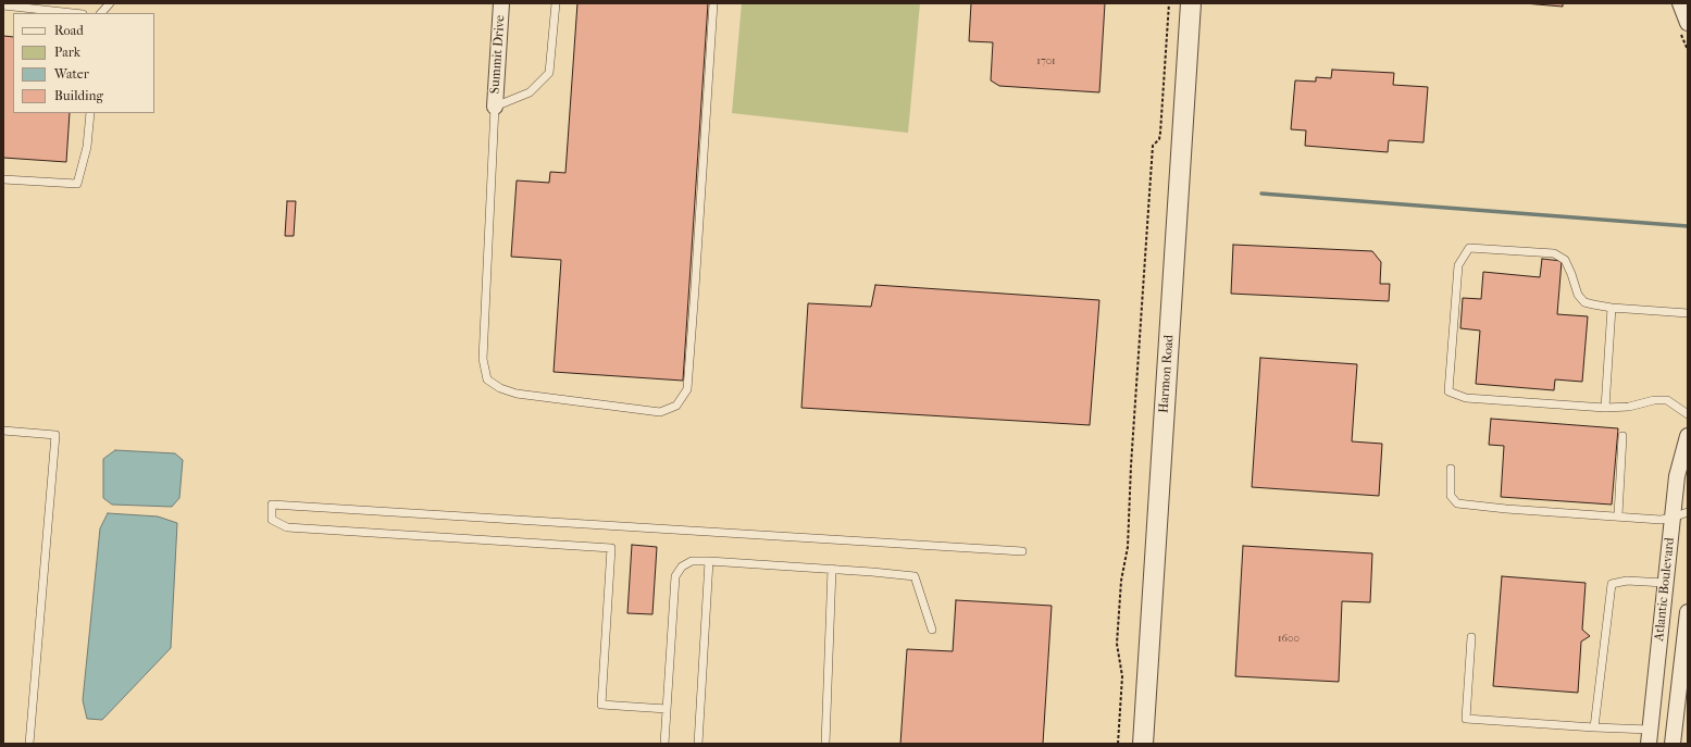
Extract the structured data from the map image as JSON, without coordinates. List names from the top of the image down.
{
  "streets": {
    "street": ["Summit Drive", "Harmon Road", "Atlantic Boulevard"]
  },
  "house_numbers": ["1701", "1600"],
  "legend": [
    "Road",
    "Park",
    "Water",
    "Building"
  ]
}
